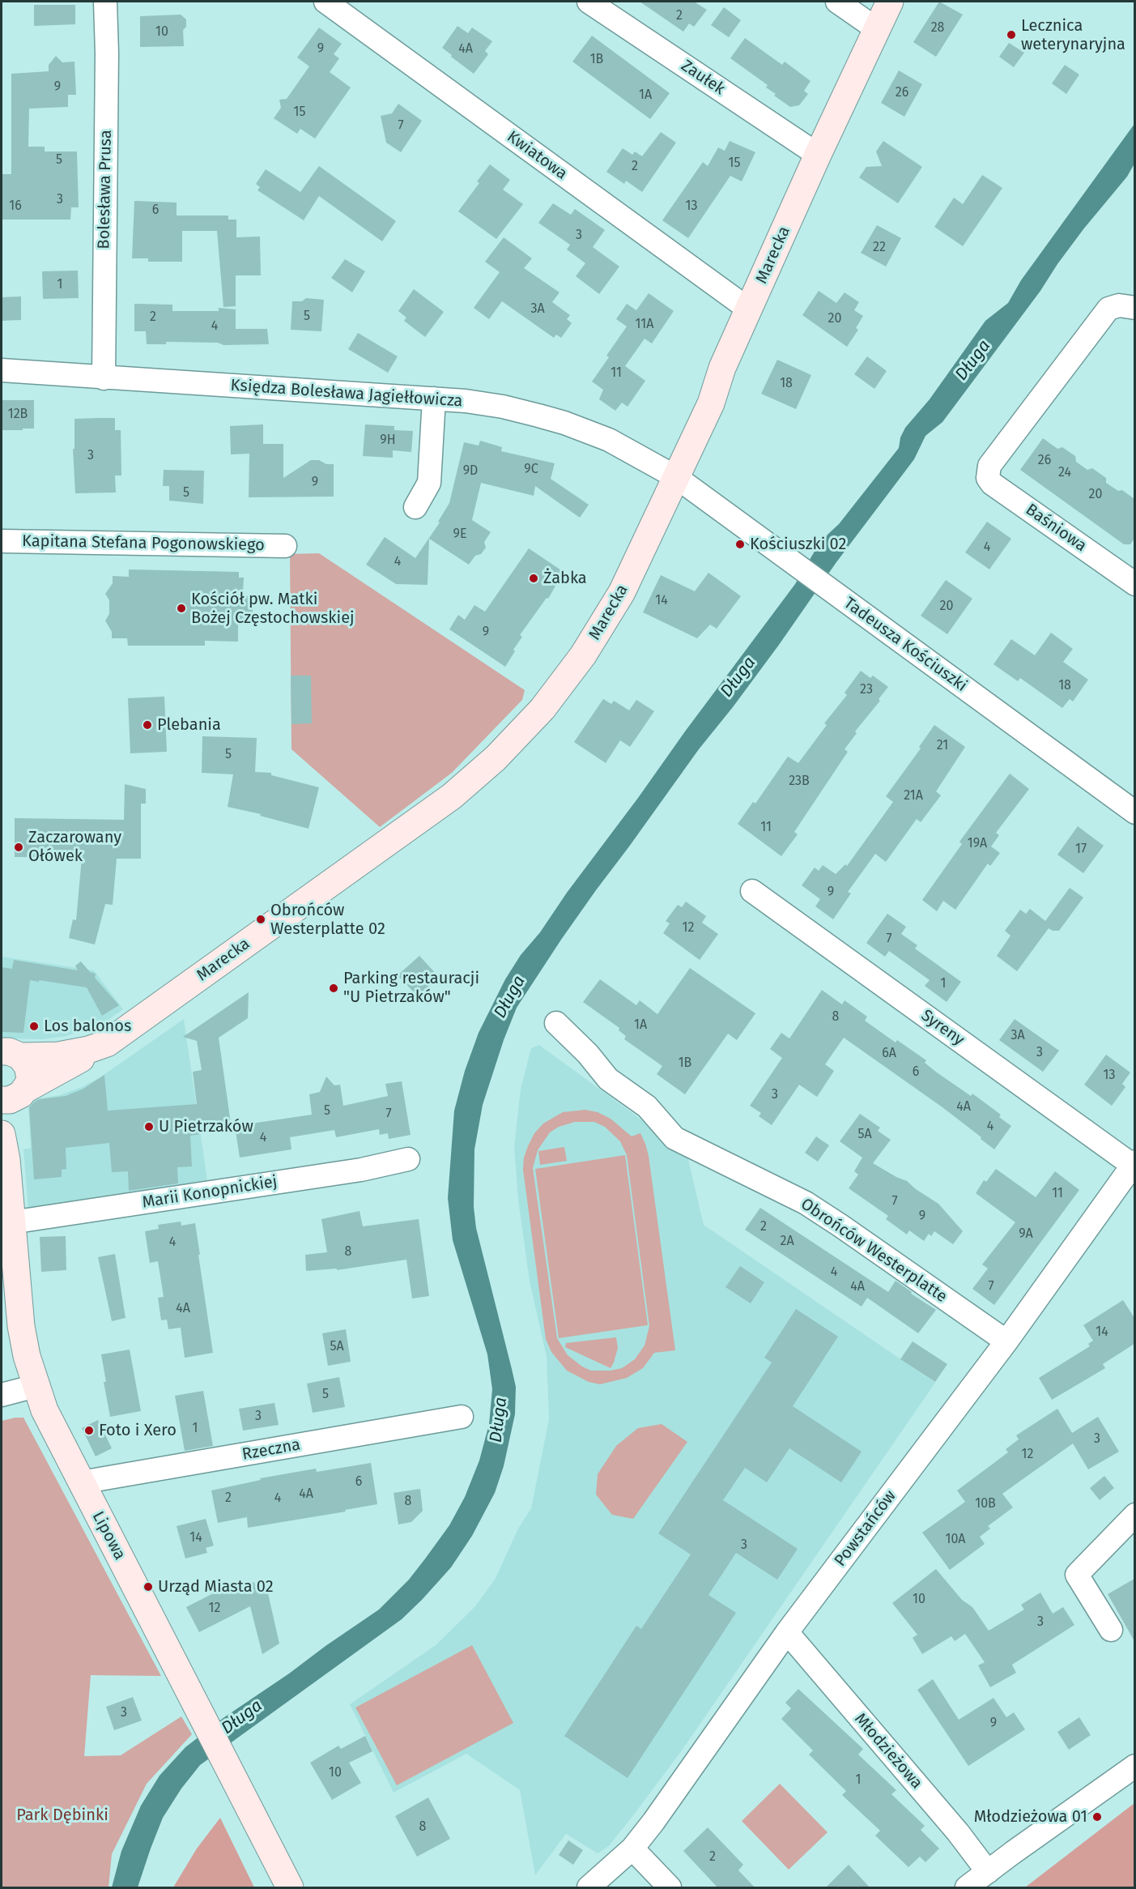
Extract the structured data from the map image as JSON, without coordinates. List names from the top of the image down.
{
  "streets": {
    "street": [
      "Zaułek",
      "Kwiatowa",
      "Bolesława Prusa",
      "Marecka",
      "Księdza Bolesława Jagiełłowicza",
      "Baśniowa",
      "Kapitana Stefana Pogonowskiego",
      "Tadeusza Kościuszki",
      "Syreny",
      "Marii Konopnickiej",
      "Obrońców Westerplatte",
      "Rzeczna",
      "Powstańców",
      "Lipowa",
      "Młodzieżowa"
    ]
  },
  "crossings": [
    ["Zaułek", "Marecka"],
    ["Kwiatowa", "Marecka"],
    ["Bolesława Prusa", "Księdza Bolesława Jagiełłowicza"],
    ["Marecka", "Księdza Bolesława Jagiełłowicza"],
    ["Marecka", "Tadeusza Kościuszki"],
    ["Marecka", "Lipowa"],
    ["Księdza Bolesława Jagiełłowicza", "Tadeusza Kościuszki"],
    ["Syreny", "Powstańców"],
    ["Marii Konopnickiej", "Lipowa"],
    ["Obrońców Westerplatte", "Powstańców"],
    ["Rzeczna", "Lipowa"],
    ["Powstańców", "Młodzieżowa"]
  ],
  "water": ["Długa"],
  "parks": ["Park Dębinki"],
  "places": [
    "Lecznica weterynaryjna",
    "Kościuszki 02",
    "Żabka",
    "Kościół pw. Matki Bożej Częstochowskiej",
    "Plebania",
    "Zaczarowany Ołówek",
    "Obrońców Westerplatte 02",
    "Parking restauracji \"U Pietrzaków\"",
    "Los balonos",
    "U Pietrzaków",
    "Foto i Xero",
    "Urząd Miasta 02",
    "Młodzieżowa 01"
  ],
  "house_numbers": [
    "2",
    "28",
    "10",
    "9",
    "4A",
    "1B",
    "9",
    "26",
    "1A",
    "15",
    "7",
    "5",
    "15",
    "2",
    "3",
    "16",
    "13",
    "6",
    "3",
    "22",
    "1",
    "3A",
    "5",
    "2",
    "20",
    "11A",
    "4",
    "11",
    "18",
    "12B",
    "9H",
    "3",
    "26",
    "9C",
    "9D",
    "24",
    "9",
    "5",
    "20",
    "9E",
    "4",
    "4",
    "14",
    "20",
    "9",
    "18",
    "23",
    "21",
    "5",
    "23B",
    "21A",
    "11",
    "19A",
    "17",
    "9",
    "12",
    "7",
    "1",
    "8",
    "1A",
    "3A",
    "3",
    "6A",
    "1B",
    "6",
    "13",
    "3",
    "4A",
    "5",
    "7",
    "4",
    "5A",
    "4",
    "11",
    "7",
    "9",
    "2",
    "9A",
    "2A",
    "4",
    "8",
    "4",
    "4A",
    "7",
    "4A",
    "14",
    "5A",
    "5",
    "3",
    "1",
    "3",
    "12",
    "6",
    "4A",
    "2",
    "4",
    "8",
    "10B",
    "14",
    "10A",
    "3",
    "10",
    "12",
    "3",
    "3",
    "9",
    "10",
    "1",
    "8",
    "2"
  ]
}
